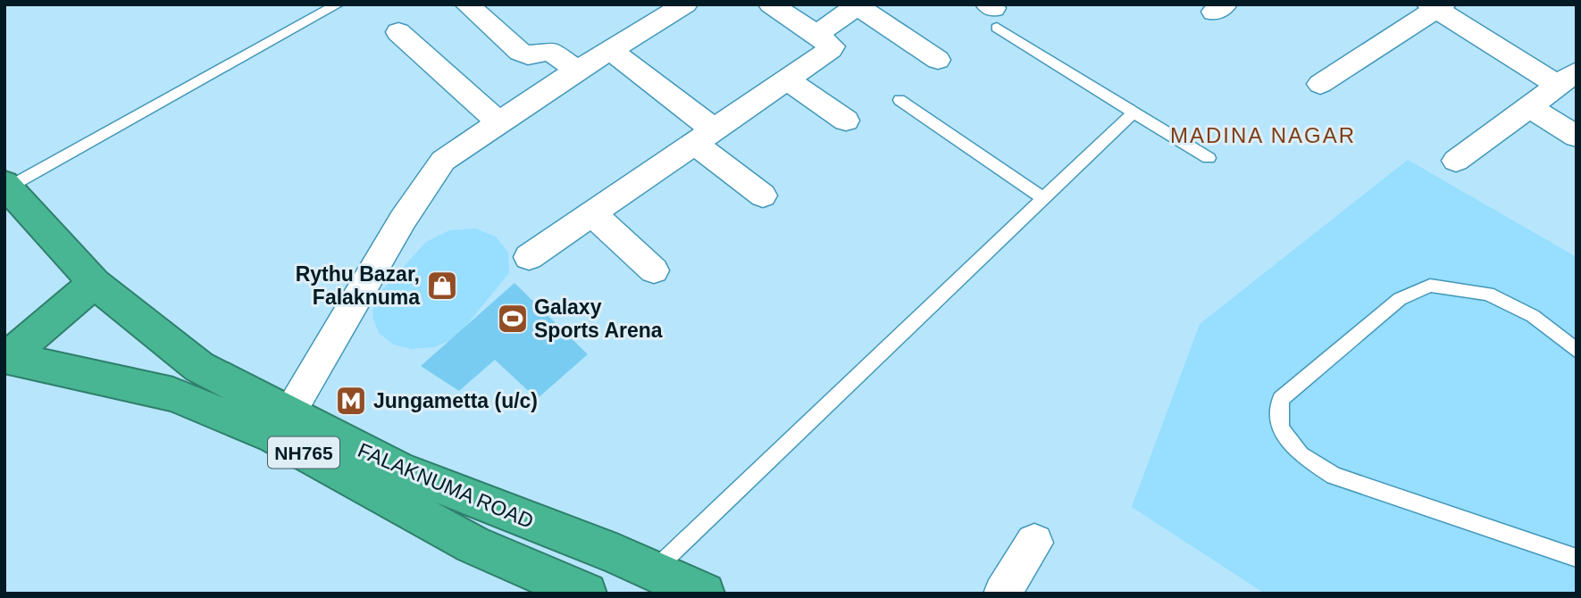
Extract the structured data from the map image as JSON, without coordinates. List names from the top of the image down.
{
  "streets": {
    "highway": ["NH765", "FALAKNUMA ROAD"]
  },
  "districts": ["MADINA NAGAR"],
  "places": {
    "shop": ["Rythu Bazar, Falaknuma"],
    "sports": ["Galaxy Sports Arena"],
    "metro station": ["Jungametta (u/c)"]
  }
}
